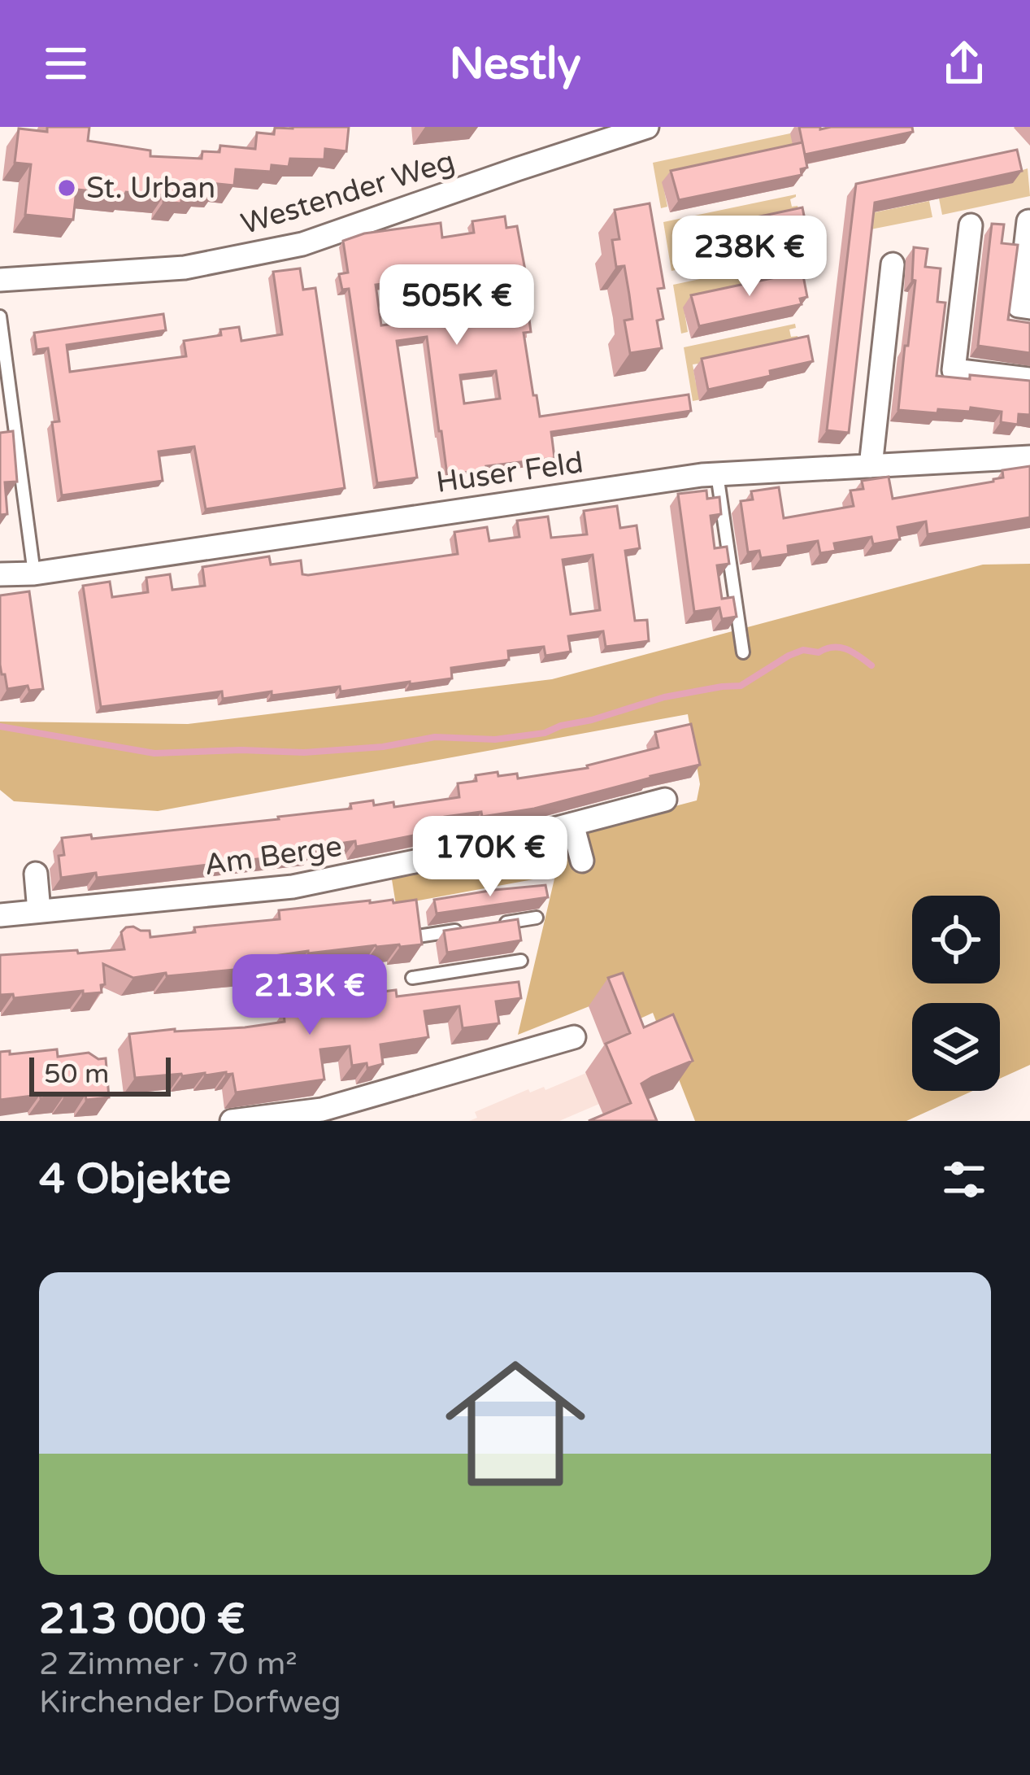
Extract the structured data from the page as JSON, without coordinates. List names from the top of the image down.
{
  "streets": {
    "street": ["Westender Weg", "Huser Feld", "Am Berge"]
  },
  "places": ["St. Urban"],
  "scale_bar": "50 m",
  "page": {
    "header": "Nestly",
    "price": [
      "238K €",
      "505K €",
      "170K €",
      "213K €"
    ],
    "scale": "50 m",
    "heading": "4 Objekte",
    "list": [
      {
        "name": "213 000 €",
        "note": "2 Zimmer · 70 m² · Kirchender Dorfweg"
      }
    ]
  }
}
